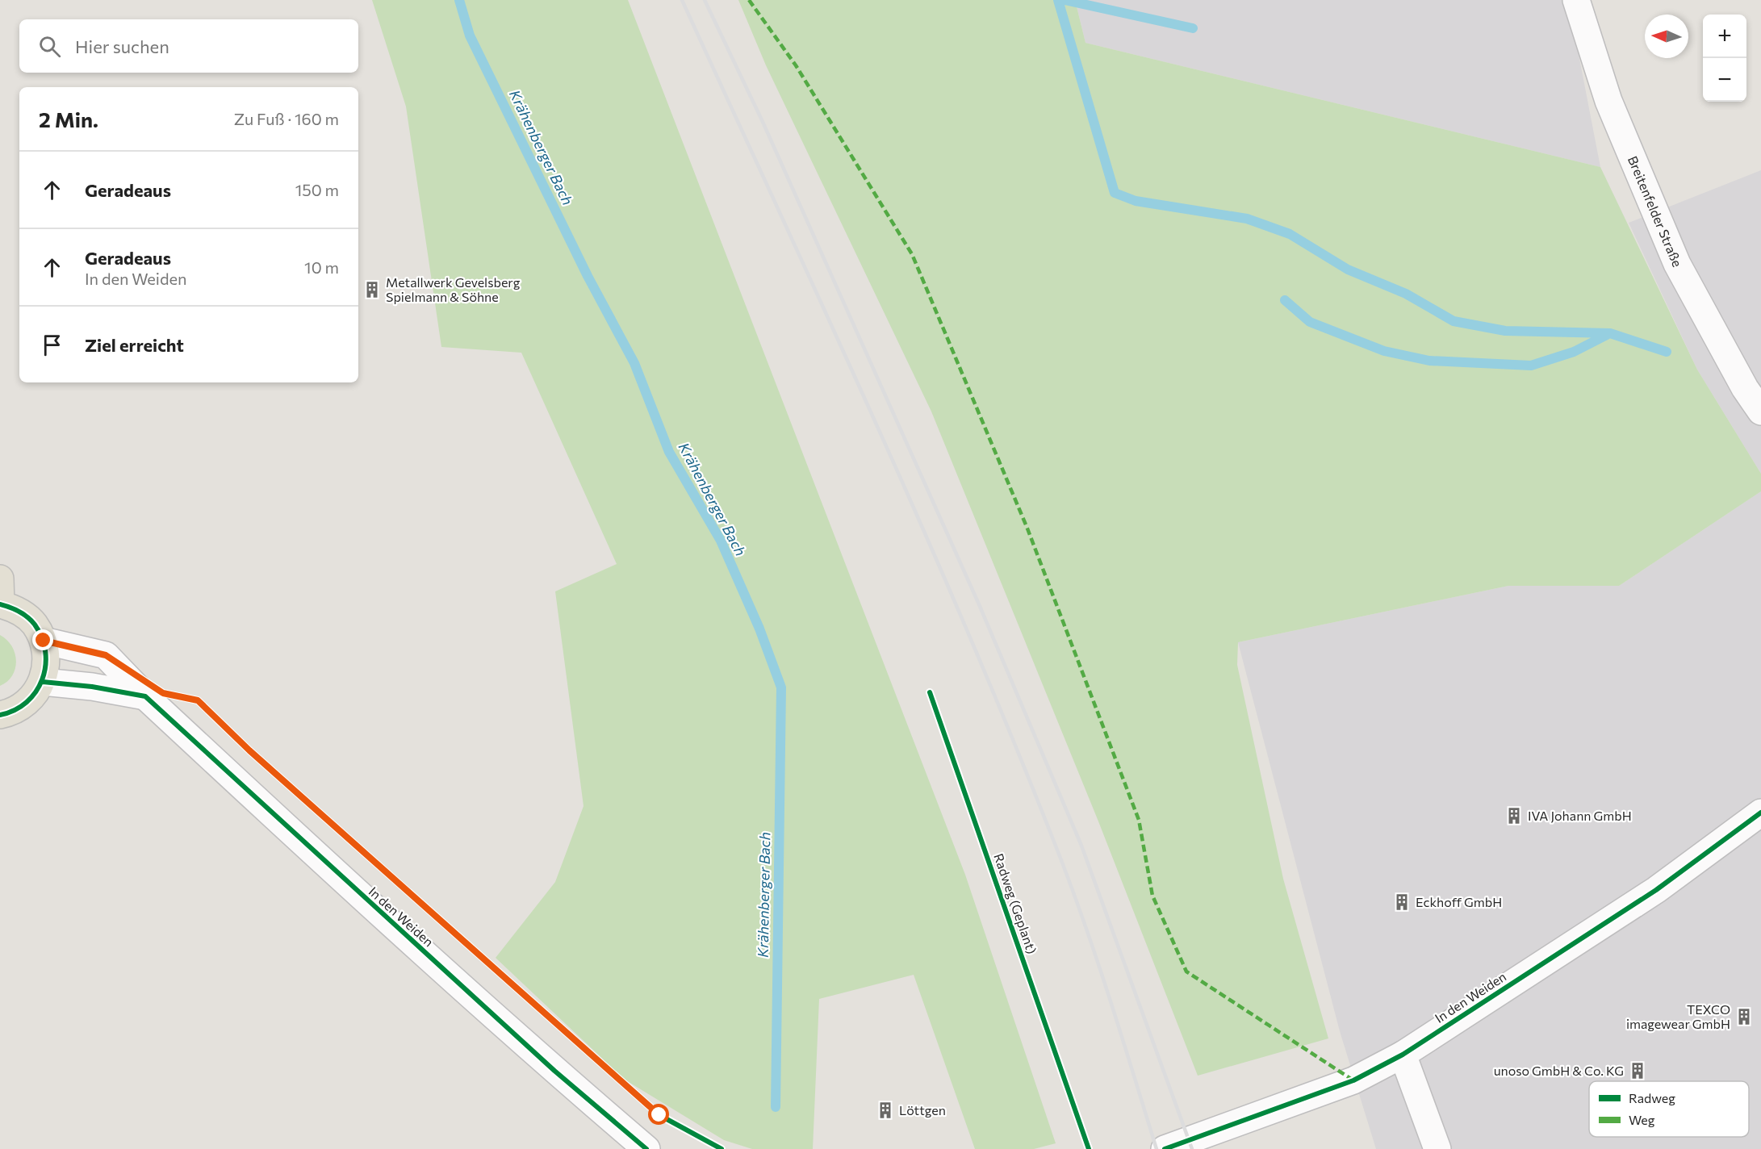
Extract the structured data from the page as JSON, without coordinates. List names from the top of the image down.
{
  "streets": {
    "street": ["Breitenfelder Straße", "In den Weiden"],
    "cycle path": ["Radweg (Geplant)"]
  },
  "water": ["Krähenberger Bach"],
  "places": {
    "building": [
      "Metallwerk Gevelsberg Spielmann & Söhne",
      "IVA Johann GmbH",
      "Eckhoff GmbH",
      "TEXCO imagewear GmbH",
      "unoso GmbH & Co. KG",
      "Löttgen"
    ]
  },
  "legend": ["Radweg", "Weg"],
  "north": "left",
  "page": {
    "map_buttons": ["+", "−"],
    "search": "Hier suchen",
    "heading": ["2 Min.", "Zu Fuß · 160 m"],
    "list": [
      ["Geradeaus", "150 m"],
      ["Geradeaus", "In den Weiden", "10 m"],
      "Ziel erreicht"
    ]
  }
}
